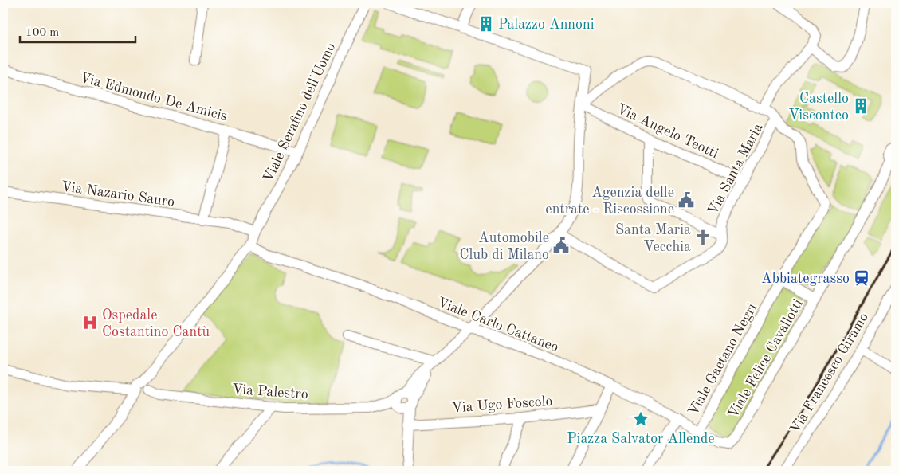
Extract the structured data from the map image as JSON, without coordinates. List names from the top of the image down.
{
  "streets": {
    "street": [
      "Via Edmondo De Amicis",
      "Viale Serafino dell'Uomo",
      "Via Angelo Teotti",
      "Via Santa Maria",
      "Via Nazario Sauro",
      "Viale Carlo Cattaneo",
      "Viale Felice Cavallotti",
      "Viale Gaetano Negri",
      "Via Francesco Giramo",
      "Via Palestro",
      "Via Ugo Foscolo"
    ]
  },
  "crossings": [
    ["Via Edmondo De Amicis", "Viale Serafino dell'Uomo"],
    ["Viale Serafino dell'Uomo", "Via Nazario Sauro"],
    ["Viale Serafino dell'Uomo", "Viale Carlo Cattaneo"],
    ["Viale Serafino dell'Uomo", "Via Palestro"],
    ["Via Angelo Teotti", "Via Santa Maria"],
    ["Via Santa Maria", "Viale Gaetano Negri"],
    ["Viale Carlo Cattaneo", "Viale Felice Cavallotti"],
    ["Viale Carlo Cattaneo", "Viale Gaetano Negri"],
    ["Via Palestro", "Via Ugo Foscolo"]
  ],
  "places": {
    "building": ["Palazzo Annoni", "Castello Visconteo"],
    "public building": ["Agenzia delle entrate - Riscossione", "Automobile Club di Milano"],
    "church": ["Santa Maria Vecchia"],
    "station": ["Abbiategrasso"],
    "hospital": ["Ospedale Costantino Cantù"],
    "place": ["Piazza Salvator Allende"]
  },
  "scale_bar": "100 m"
}
